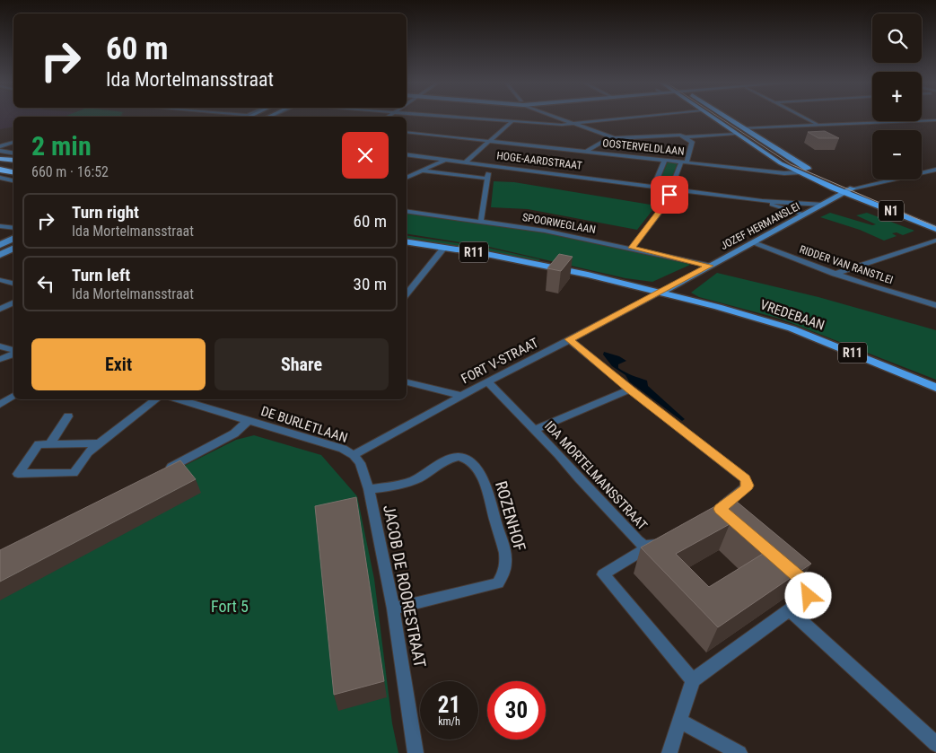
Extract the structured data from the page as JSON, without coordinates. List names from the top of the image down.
{
  "streets": {
    "main road": ["N1", "R11", "VREDEBAAN"],
    "street": [
      "OOSTERVELDLAAN",
      "HOGE-AARDSTRAAT",
      "SPOORWEGLAAN",
      "JOZEF HERMANSLEI",
      "RIDDER VAN RANSTLEI",
      "FORT V-STRAAT",
      "DE BURLETLAAN",
      "IDA MORTELMANSSTRAAT",
      "ROZENHOF",
      "JACOB DE ROORESTRAAT"
    ]
  },
  "crossings": [
    ["OOSTERVELDLAAN", "N1"],
    ["N1", "JOZEF HERMANSLEI"],
    ["SPOORWEGLAAN", "JOZEF HERMANSLEI"],
    ["JOZEF HERMANSLEI", "R11"],
    ["JOZEF HERMANSLEI", "RIDDER VAN RANSTLEI"],
    ["JOZEF HERMANSLEI", "VREDEBAAN"],
    ["JOZEF HERMANSLEI", "FORT V-STRAAT"],
    ["R11", "VREDEBAAN"],
    ["R11", "FORT V-STRAAT"],
    ["VREDEBAAN", "FORT V-STRAAT"],
    ["FORT V-STRAAT", "DE BURLETLAAN"],
    ["FORT V-STRAAT", "IDA MORTELMANSSTRAAT"],
    ["FORT V-STRAAT", "JACOB DE ROORESTRAAT"],
    ["DE BURLETLAAN", "JACOB DE ROORESTRAAT"],
    ["ROZENHOF", "JACOB DE ROORESTRAAT"]
  ],
  "parks": ["Fort 5"],
  "page": {
    "map_buttons": ["+", "−"],
    "turn": ["60 m", "Ida Mortelmansstraat"],
    "heading": ["2 min", "660 m · 16:52"],
    "list": [
      {
        "name": "Turn right",
        "note": "Ida Mortelmansstraat",
        "value": "60 m"
      },
      {
        "name": "Turn left",
        "note": "Ida Mortelmansstraat",
        "value": "30 m"
      }
    ],
    "buttons": ["Exit", "Share"],
    "speed": "21 km/h",
    "limit": "30"
  }
}
